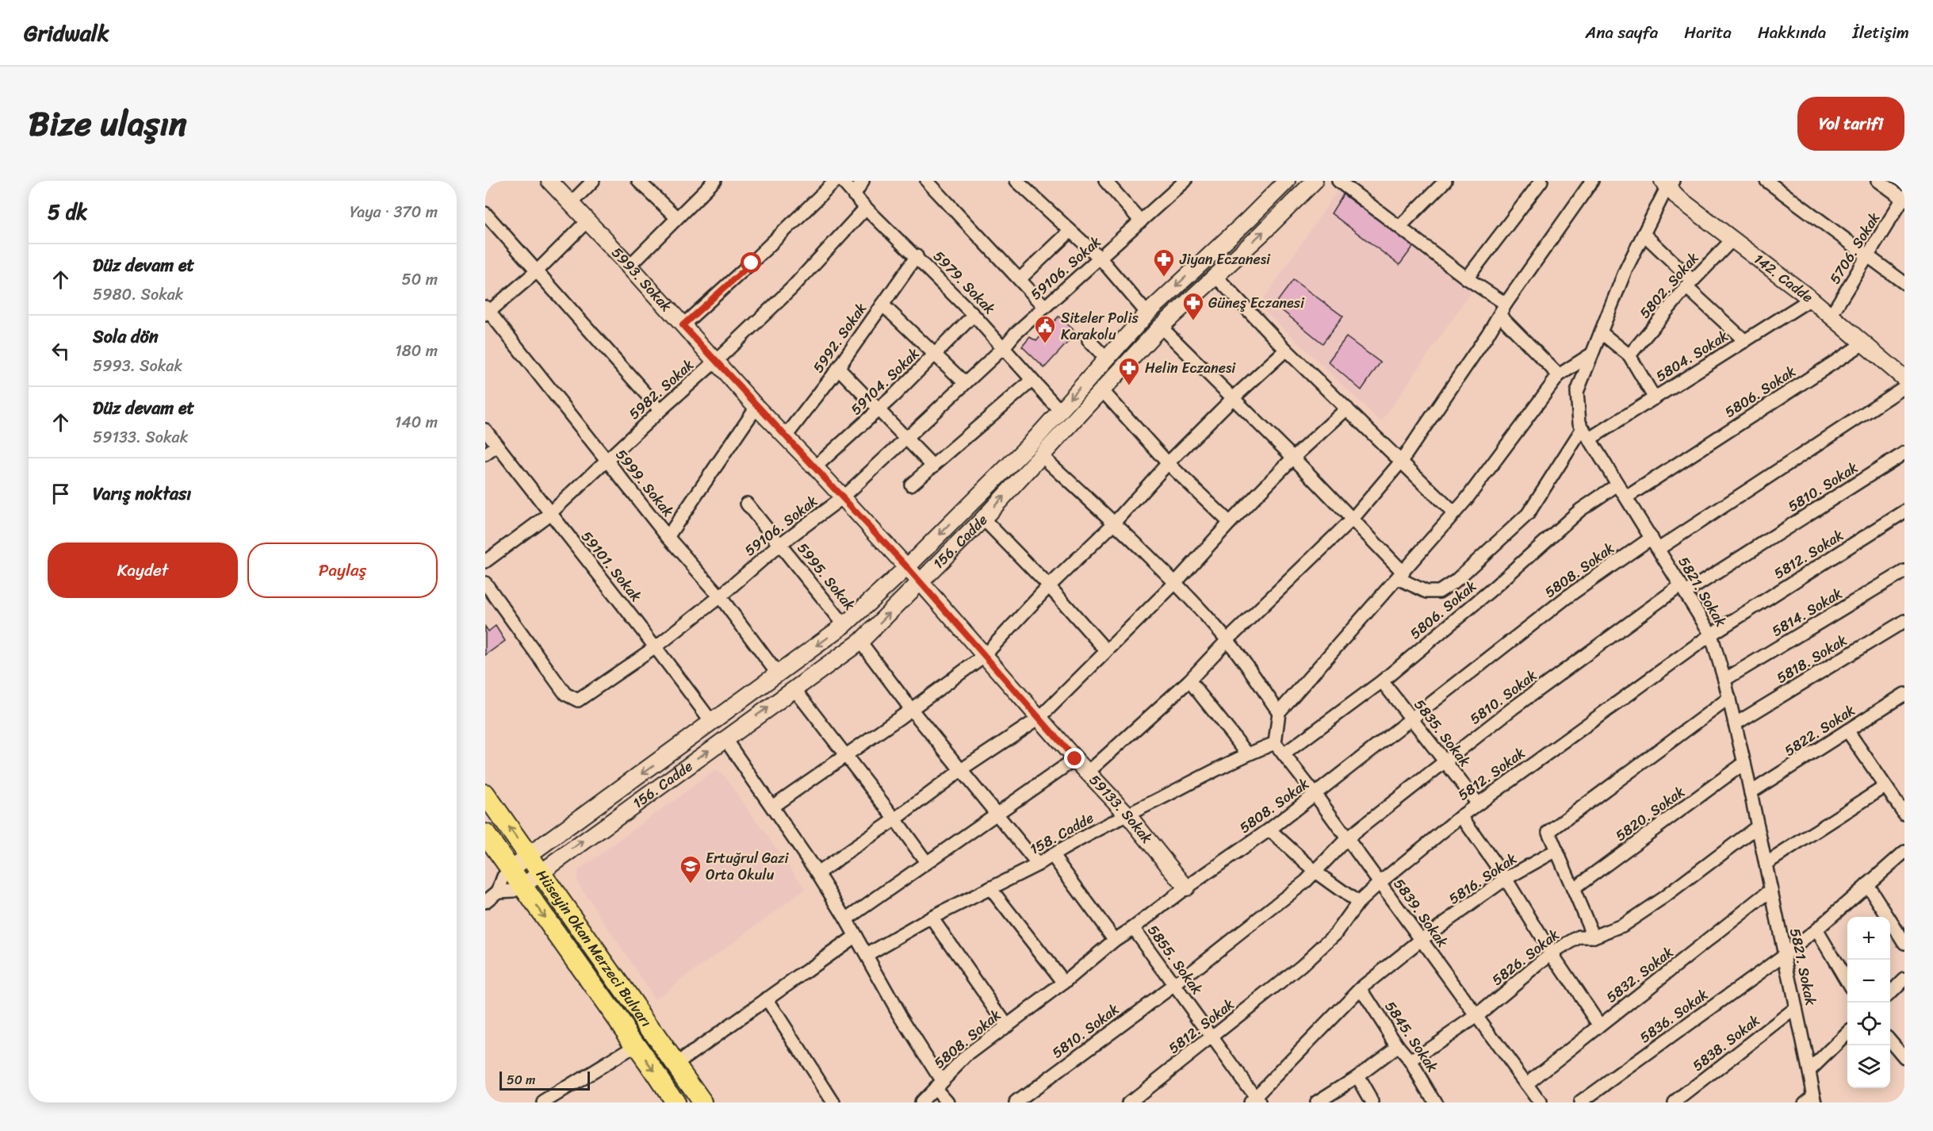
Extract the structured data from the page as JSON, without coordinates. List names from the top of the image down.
{
  "streets": {
    "main road": ["Hüseyin Okan Merzeci Bulvarı"],
    "street": [
      "5706. Sokak",
      "59106. Sokak",
      "142. Cadde",
      "5993. Sokak",
      "5979. Sokak",
      "5802. Sokak",
      "5992. Sokak",
      "5804. Sokak",
      "59104. Sokak",
      "5982. Sokak",
      "5806. Sokak",
      "5999. Sokak",
      "5810. Sokak",
      "156. Cadde",
      "5812. Sokak",
      "59101. Sokak",
      "5808. Sokak",
      "5995. Sokak",
      "5821. Sokak",
      "5814. Sokak",
      "5818. Sokak",
      "5822. Sokak",
      "5835. Sokak",
      "59133. Sokak",
      "5820. Sokak",
      "158. Cadde",
      "5816. Sokak",
      "5839. Sokak",
      "5826. Sokak",
      "5855. Sokak",
      "5832. Sokak",
      "5836. Sokak",
      "5845. Sokak",
      "5838. Sokak"
    ]
  },
  "crossings": [
    ["5706. Sokak", "142. Cadde"],
    ["59106. Sokak", "5993. Sokak"],
    ["59106. Sokak", "5979. Sokak"],
    ["59106. Sokak", "5999. Sokak"],
    ["59106. Sokak", "59101. Sokak"],
    ["59106. Sokak", "5995. Sokak"],
    ["142. Cadde", "5802. Sokak"],
    ["142. Cadde", "5804. Sokak"],
    ["142. Cadde", "5806. Sokak"],
    ["142. Cadde", "5821. Sokak"],
    ["5993. Sokak", "5992. Sokak"],
    ["5993. Sokak", "59104. Sokak"],
    ["5993. Sokak", "5982. Sokak"],
    ["5993. Sokak", "156. Cadde"],
    ["5993. Sokak", "59133. Sokak"],
    ["5979. Sokak", "5992. Sokak"],
    ["5979. Sokak", "59104. Sokak"],
    ["5979. Sokak", "5982. Sokak"],
    ["5979. Sokak", "156. Cadde"],
    ["5804. Sokak", "5821. Sokak"],
    ["5982. Sokak", "5999. Sokak"],
    ["5982. Sokak", "59101. Sokak"],
    ["5806. Sokak", "5821. Sokak"],
    ["5806. Sokak", "5835. Sokak"],
    ["5806. Sokak", "5839. Sokak"],
    ["5999. Sokak", "156. Cadde"],
    ["5810. Sokak", "5821. Sokak"],
    ["5810. Sokak", "5835. Sokak"],
    ["5810. Sokak", "5839. Sokak"],
    ["5810. Sokak", "5855. Sokak"],
    ["156. Cadde", "59101. Sokak"],
    ["156. Cadde", "5995. Sokak"],
    ["156. Cadde", "59133. Sokak"],
    ["156. Cadde", "Hüseyin Okan Merzeci Bulvarı"],
    ["5812. Sokak", "5821. Sokak"],
    ["5812. Sokak", "5835. Sokak"],
    ["5812. Sokak", "5839. Sokak"],
    ["5812. Sokak", "5855. Sokak"],
    ["5808. Sokak", "5821. Sokak"],
    ["5808. Sokak", "5835. Sokak"],
    ["5808. Sokak", "59133. Sokak"],
    ["5808. Sokak", "5839. Sokak"],
    ["5808. Sokak", "5855. Sokak"],
    ["5821. Sokak", "5814. Sokak"],
    ["5821. Sokak", "5818. Sokak"],
    ["5821. Sokak", "5822. Sokak"],
    ["5821. Sokak", "5820. Sokak"],
    ["5821. Sokak", "5826. Sokak"],
    ["5821. Sokak", "5832. Sokak"],
    ["5821. Sokak", "5836. Sokak"],
    ["5821. Sokak", "5838. Sokak"],
    ["59133. Sokak", "158. Cadde"],
    ["158. Cadde", "5839. Sokak"],
    ["5816. Sokak", "5839. Sokak"],
    ["5816. Sokak", "5855. Sokak"],
    ["5816. Sokak", "5845. Sokak"],
    ["5839. Sokak", "5826. Sokak"],
    ["5839. Sokak", "5832. Sokak"],
    ["5826. Sokak", "5845. Sokak"]
  ],
  "places": {
    "pharmacy": ["Jiyan Eczanesi", "Güneş Eczanesi", "Helin Eczanesi"],
    "public building": ["Siteler Polis Karakolu"],
    "school or university": ["Ertuğrul Gazi Orta Okulu"]
  },
  "scale_bar": "50 m",
  "page": {
    "header": "Gridwalk",
    "nav": [
      "Ana sayfa",
      "Harita",
      "Hakkında",
      "İletişim"
    ],
    "title": "Bize ulaşın",
    "buttons": [
      "Yol tarifi",
      ["Kaydet", "Paylaş"]
    ],
    "heading": ["5 dk", "Yaya · 370 m"],
    "list": [
      ["Düz devam et", "5980. Sokak", "50 m"],
      ["Sola dön", "5993. Sokak", "180 m"],
      ["Düz devam et", "59133. Sokak", "140 m"],
      "Varış noktası"
    ],
    "map_buttons": ["+", "−"],
    "scale": "50 m"
  }
}
